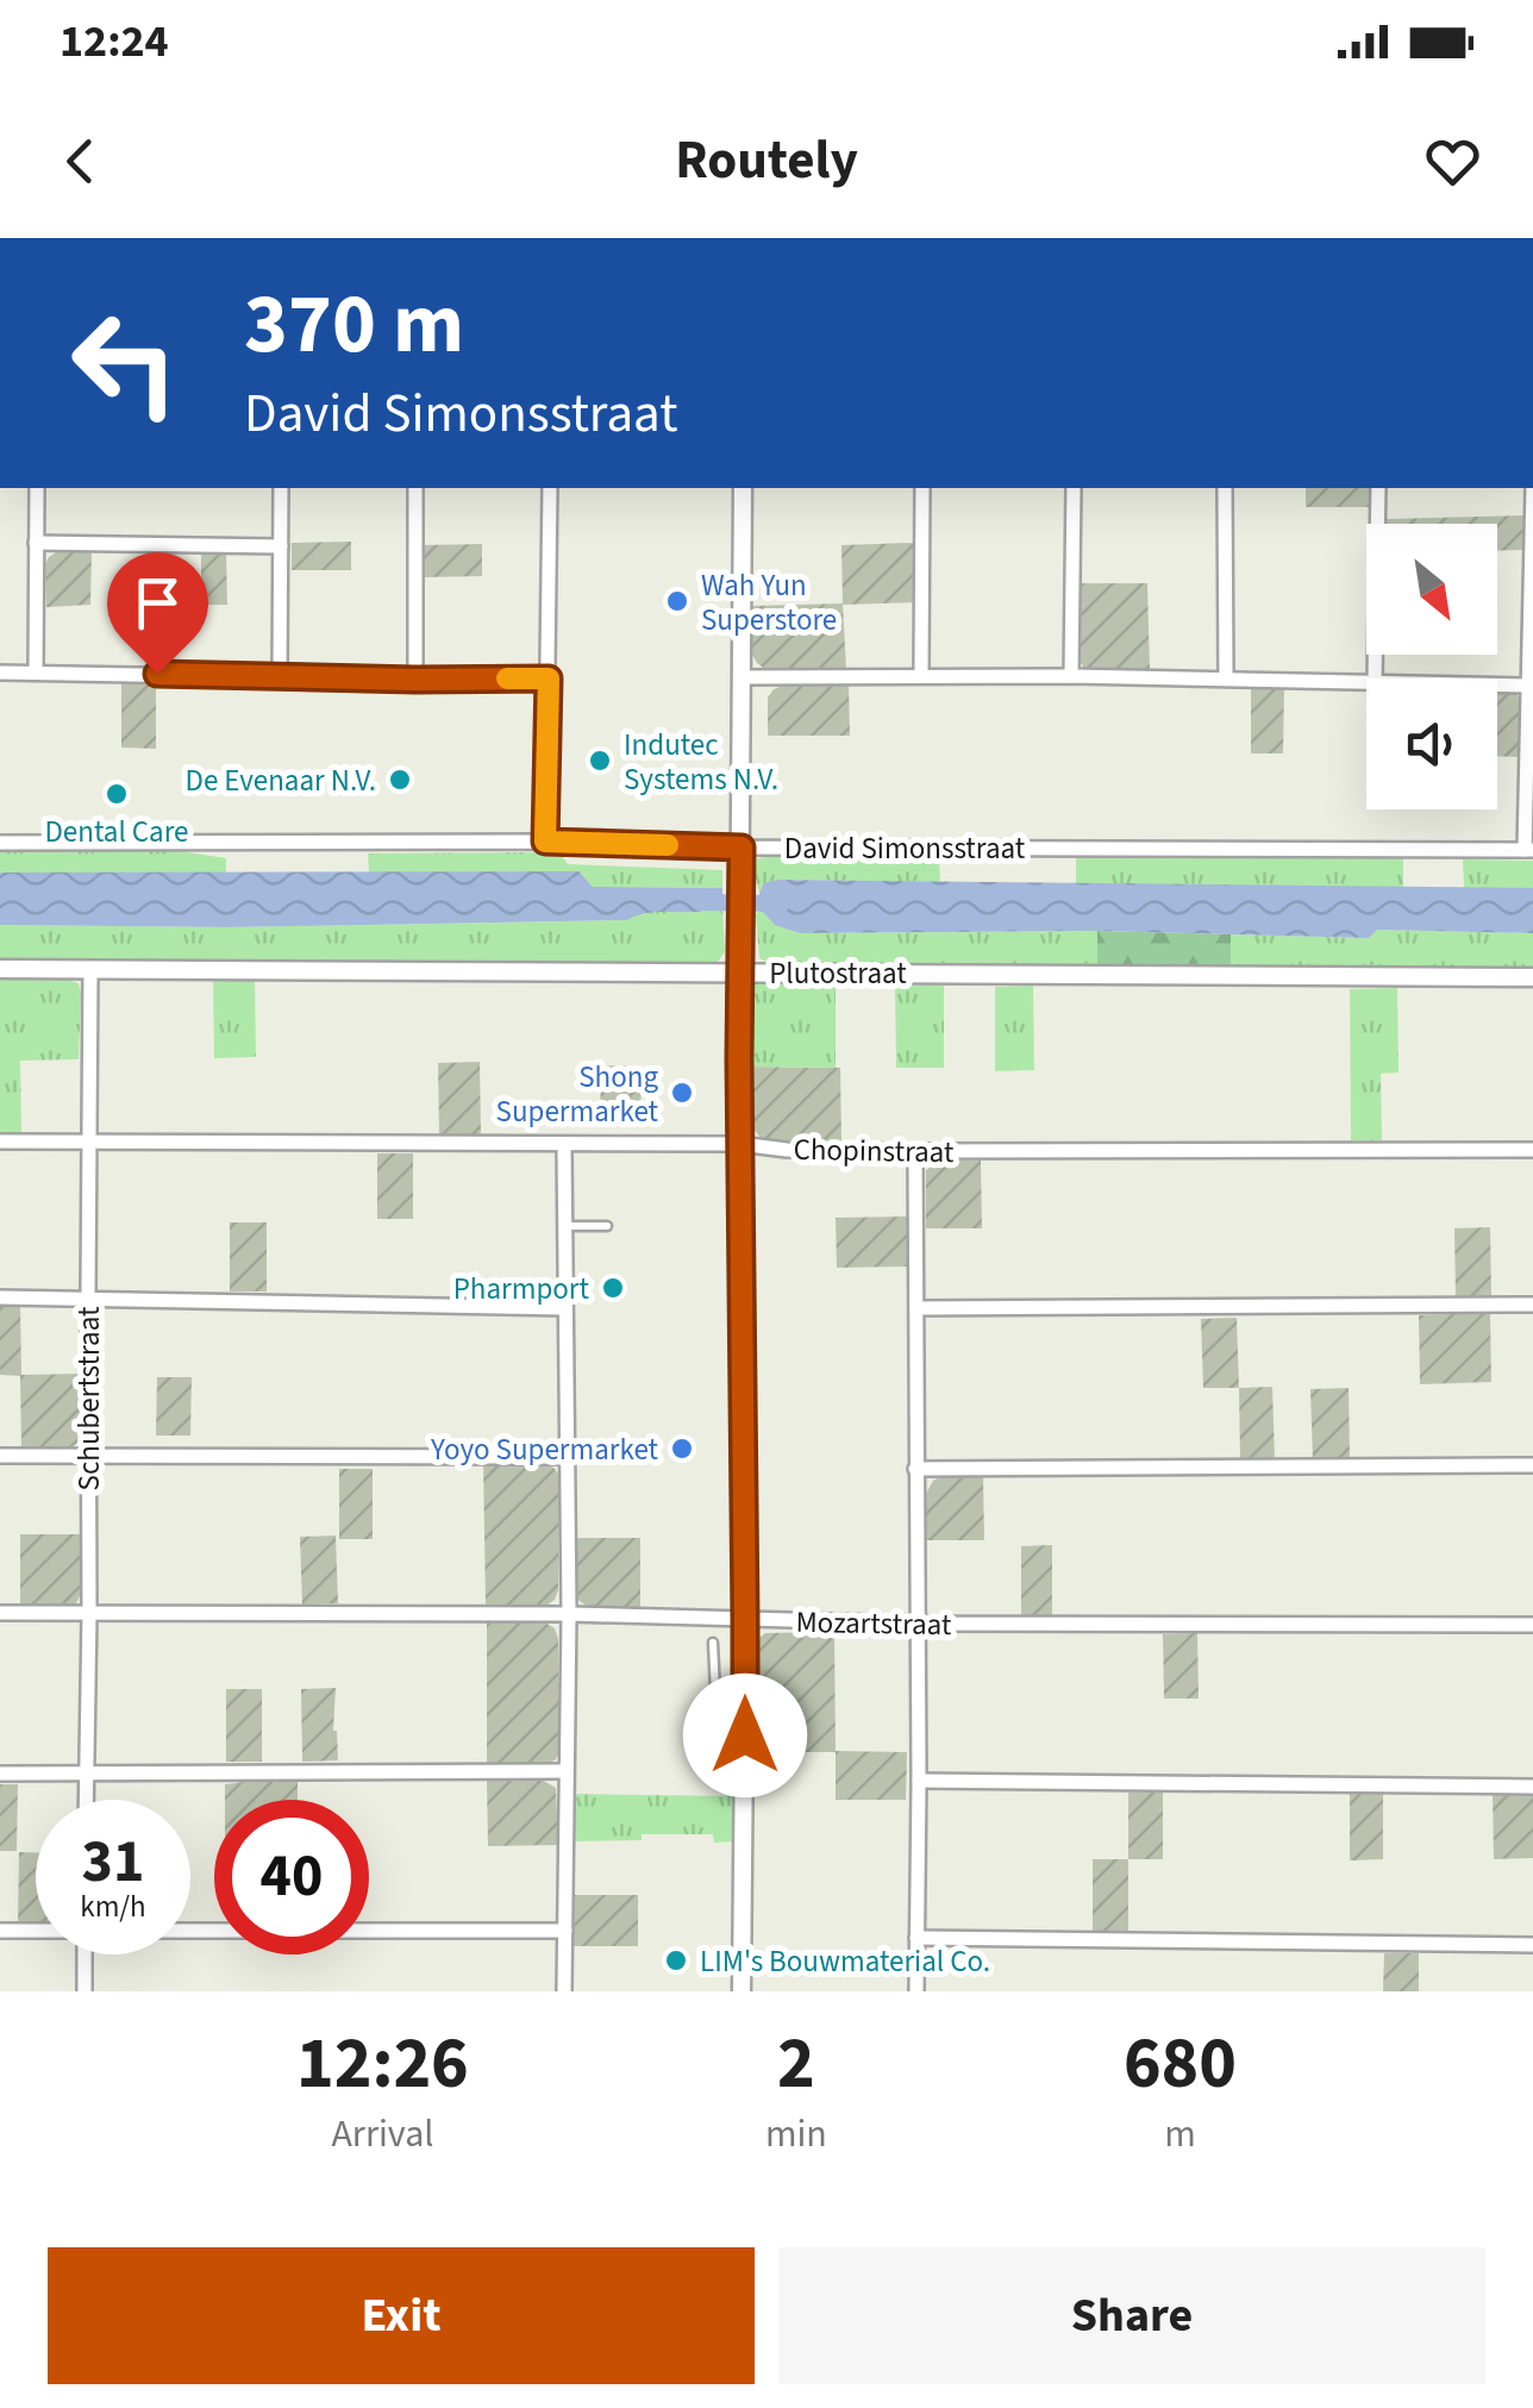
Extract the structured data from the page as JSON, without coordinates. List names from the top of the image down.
{
  "streets": {
    "street": [
      "David Simonsstraat",
      "Plutostraat",
      "Chopinstraat",
      "Schubertstraat",
      "Mozartstraat"
    ]
  },
  "crossings": [
    ["Plutostraat", "Schubertstraat"],
    ["Chopinstraat", "Schubertstraat"],
    ["Schubertstraat", "Mozartstraat"]
  ],
  "places": [
    "Wah Yun Superstore",
    "Indutec Systems N.V.",
    "De Evenaar N.V.",
    "Dental Care",
    "Shong Supermarket",
    "Pharmport",
    "Yoyo Supermarket",
    "LIM's Bouwmaterial Co."
  ],
  "north": "bottom right",
  "page": {
    "status": "12:24",
    "header": "Routely",
    "turn": ["370 m", "David Simonsstraat"],
    "speed": "31 km/h",
    "limit": "40",
    "eta": [
      "12:26",
      "Arrival",
      "2",
      "min",
      "680",
      "m"
    ],
    "buttons": ["Exit", "Share"]
  }
}
